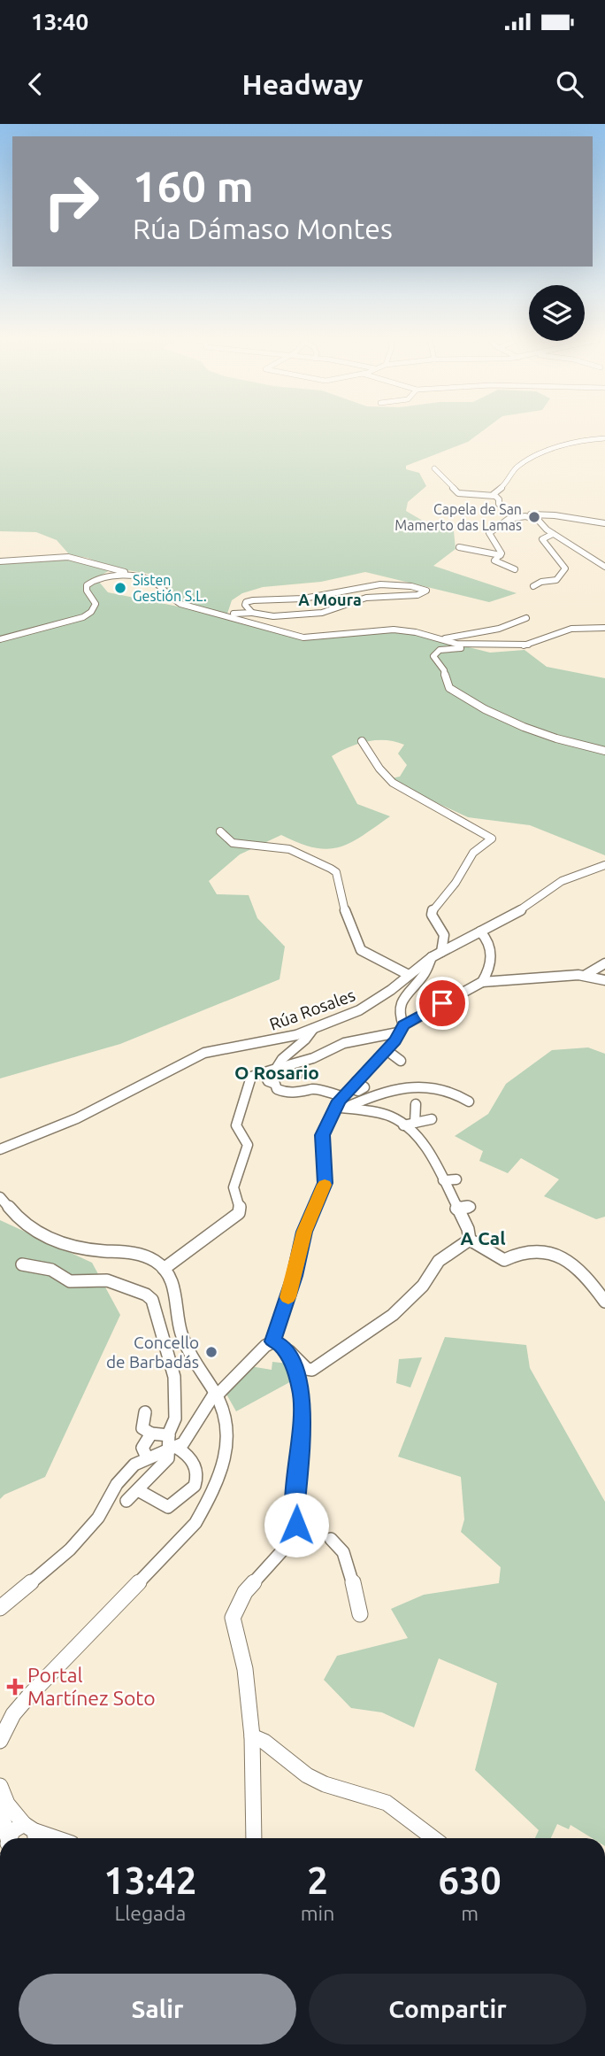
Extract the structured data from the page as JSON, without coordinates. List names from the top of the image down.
{
  "streets": {
    "street": ["Rúa Rosales"]
  },
  "districts": ["A Moura", "O Rosario", "A Cal"],
  "places": {
    "other": ["Capela de San Mamerto das Lamas", "Sisten Gestión S.L.", "Concello de Barbadás"],
    "health": ["Portal Martínez Soto"]
  },
  "page": {
    "status": "13:40",
    "header": "Headway",
    "turn": ["160 m", "Rúa Dámaso Montes"],
    "eta": [
      "13:42",
      "Llegada",
      "2",
      "min",
      "630",
      "m"
    ],
    "buttons": ["Salir", "Compartir"]
  }
}
